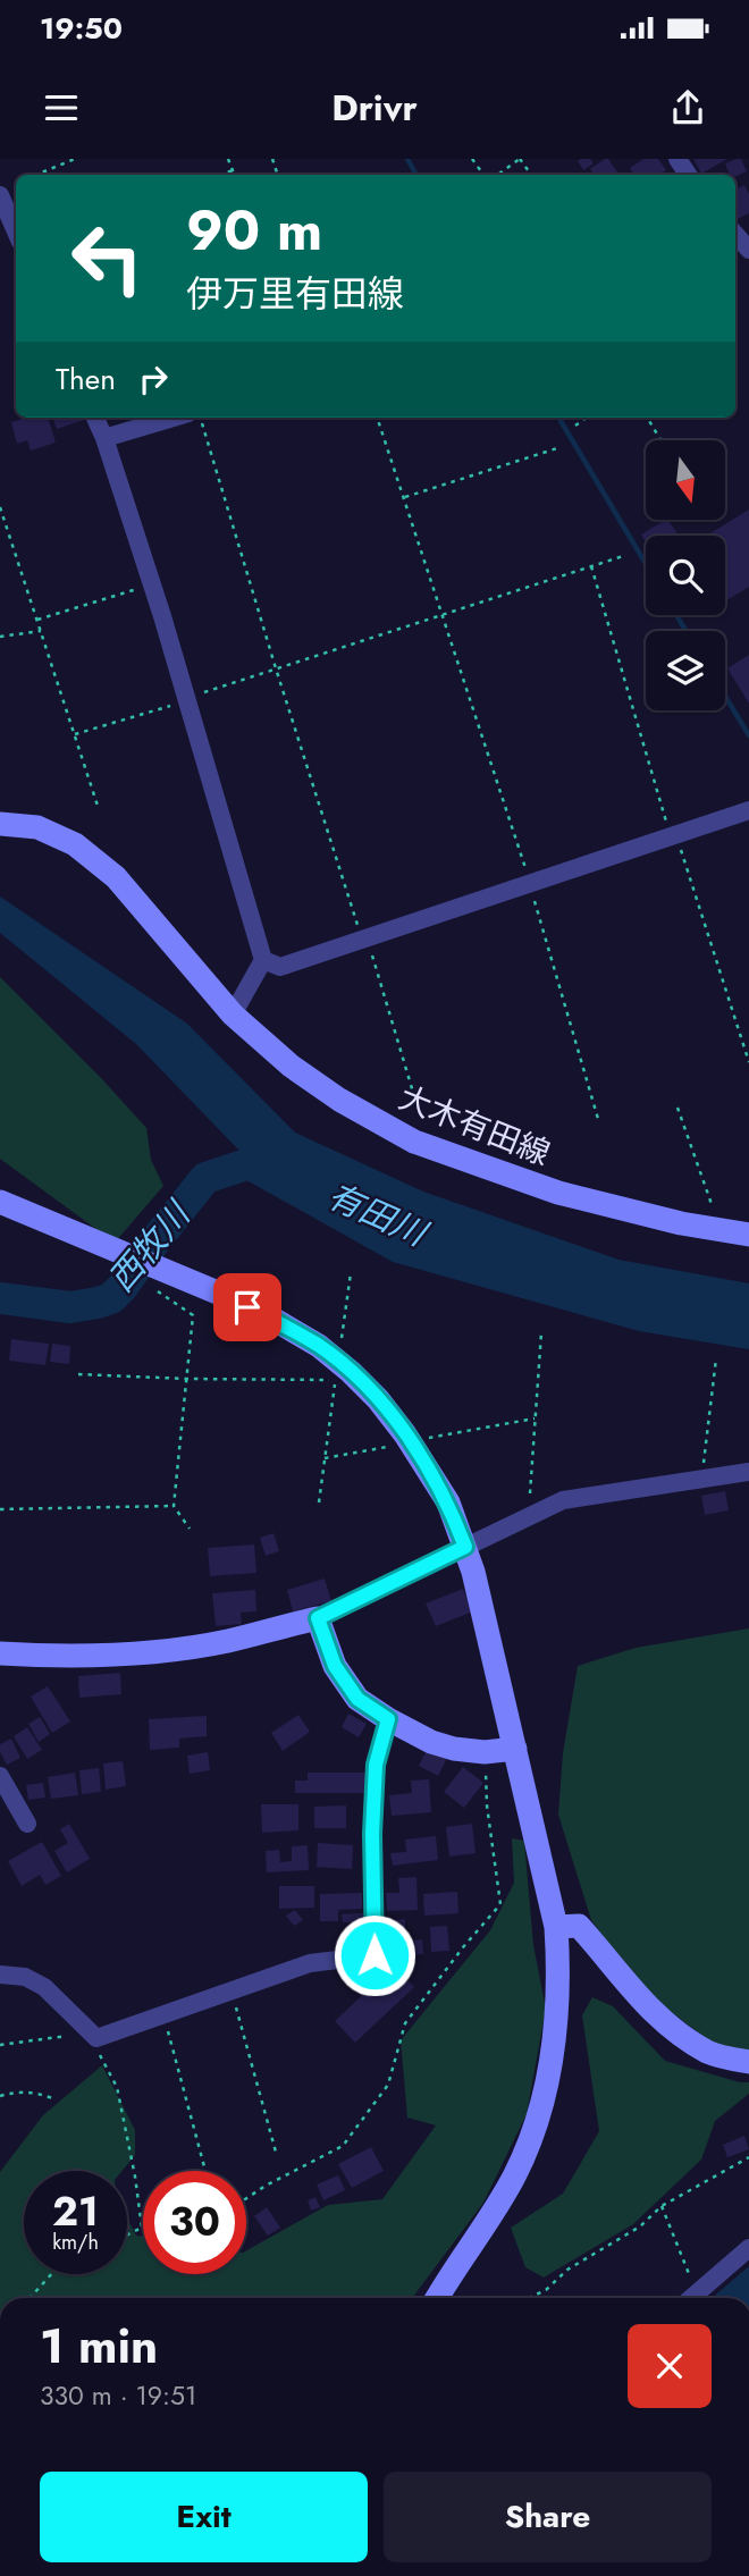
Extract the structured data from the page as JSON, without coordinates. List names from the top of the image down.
{
  "streets": {
    "main road": ["大木有田線"]
  },
  "water": ["有田川", "西牧川"],
  "north": "bottom",
  "page": {
    "status": "19:50",
    "header": "Drivr",
    "turn": ["90 m", "伊万里有田線"],
    "then": "Then",
    "speed": "21 km/h",
    "limit": "30",
    "heading": ["1 min", "330 m · 19:51"],
    "buttons": ["Exit", "Share"]
  }
}
